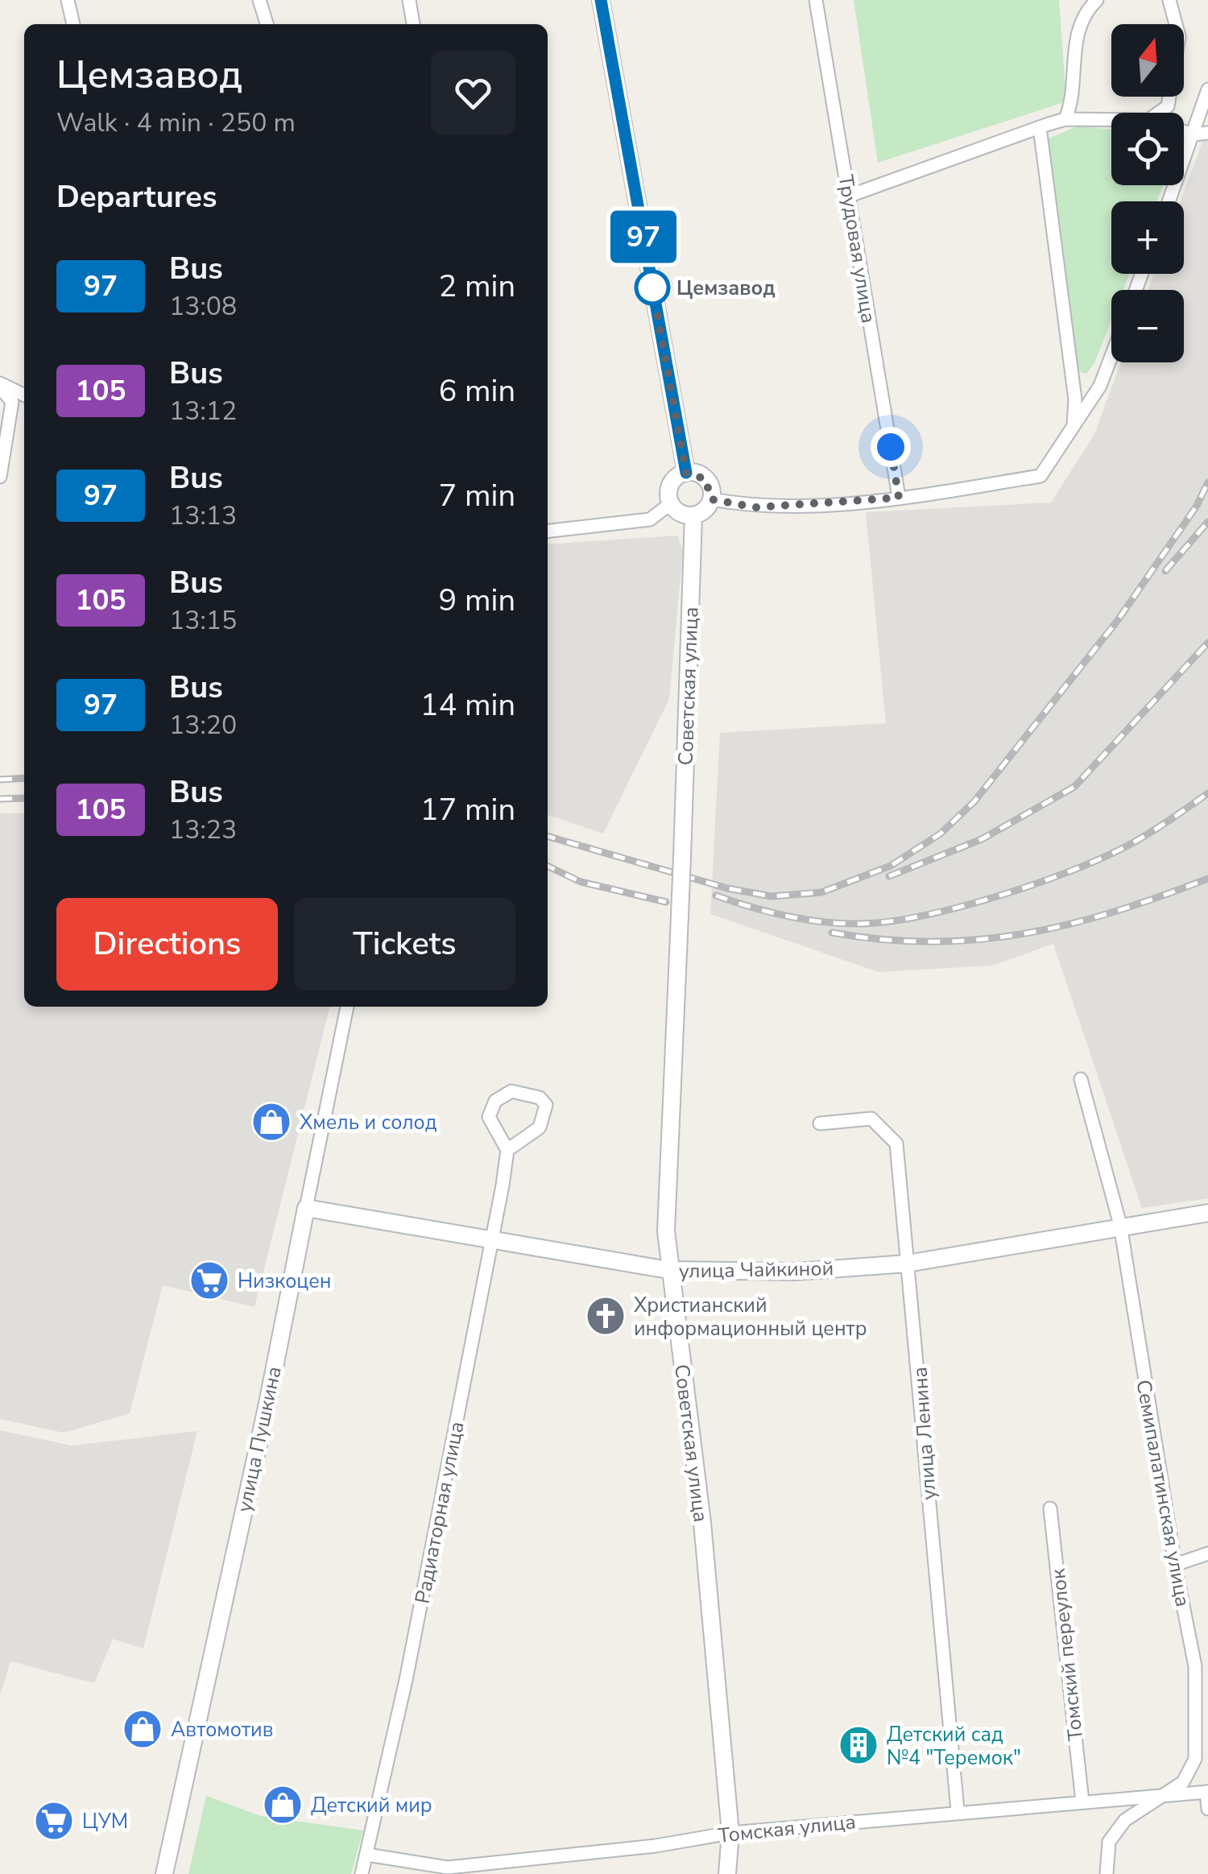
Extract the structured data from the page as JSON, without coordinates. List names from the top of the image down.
{
  "streets": {
    "main road": ["Советская улица", "улица Чайкиной", "улица Пушкина"],
    "street": [
      "Трудовая улица",
      "улица Ленина",
      "Семипалатинская улица",
      "Радиаторная улица",
      "Томский переулок",
      "Томская улица"
    ]
  },
  "crossings": [
    ["Советская улица", "улица Чайкиной"],
    ["Советская улица", "Томская улица"],
    ["улица Чайкиной", "улица Ленина"],
    ["улица Чайкиной", "улица Пушкина"],
    ["улица Чайкиной", "Семипалатинская улица"],
    ["улица Чайкиной", "Радиаторная улица"],
    ["улица Ленина", "Томская улица"],
    ["Семипалатинская улица", "Томская улица"],
    ["Радиаторная улица", "Томская улица"],
    ["Томский переулок", "Томская улица"]
  ],
  "places": {
    "other": ["Цемзавод"],
    "shop": ["Хмель и солод", "Автомотив", "Детский мир"],
    "supermarket": ["Низкоцен", "ЦУМ"],
    "church": ["Христианский информационный центр"],
    "building": ["Детский сад №4 \"Теремок\""]
  },
  "lines": ["bus line 97"],
  "north": "top",
  "page": {
    "on_map": "97",
    "map_buttons": ["+", "−"],
    "heading": [
      ["Цемзавод", "Walk · 4 min · 250 m"],
      "Departures"
    ],
    "list": [
      {
        "mark": "97",
        "name": "Bus",
        "note": "13:08",
        "value": "2 min"
      },
      {
        "mark": "105",
        "name": "Bus",
        "note": "13:12",
        "value": "6 min"
      },
      {
        "mark": "97",
        "name": "Bus",
        "note": "13:13",
        "value": "7 min"
      },
      {
        "mark": "105",
        "name": "Bus",
        "note": "13:15",
        "value": "9 min"
      },
      {
        "mark": "97",
        "name": "Bus",
        "note": "13:20",
        "value": "14 min"
      },
      {
        "mark": "105",
        "name": "Bus",
        "note": "13:23",
        "value": "17 min"
      }
    ],
    "buttons": ["Directions", "Tickets"]
  }
}
